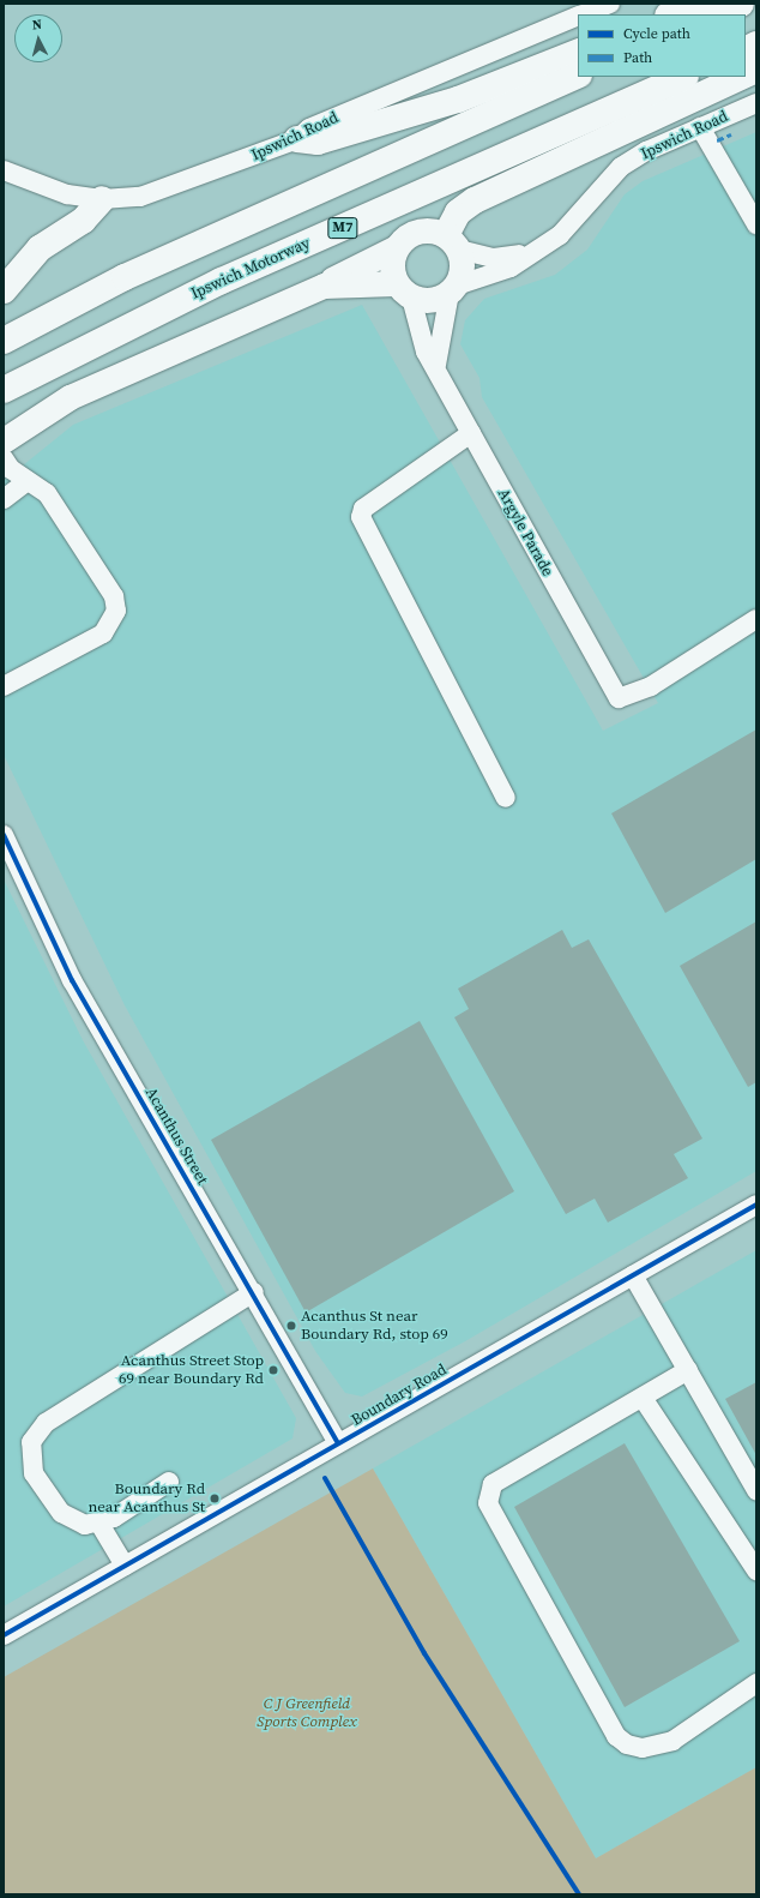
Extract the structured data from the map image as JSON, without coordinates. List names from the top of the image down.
{
  "streets": {
    "highway": ["M7", "Ipswich Motorway"],
    "street": [
      "Ipswich Road",
      "Argyle Parade",
      "Acanthus Street",
      "Boundary Road"
    ]
  },
  "crossings": [
    ["Ipswich Road", "Argyle Parade"],
    ["Acanthus Street", "Boundary Road"]
  ],
  "parks": ["C J Greenfield Sports Complex"],
  "places": ["Acanthus St near Boundary Rd, stop 69", "Acanthus Street Stop 69 near Boundary Rd", "Boundary Rd near Acanthus St"],
  "legend": ["Cycle path", "Path"],
  "north": "top"
}
